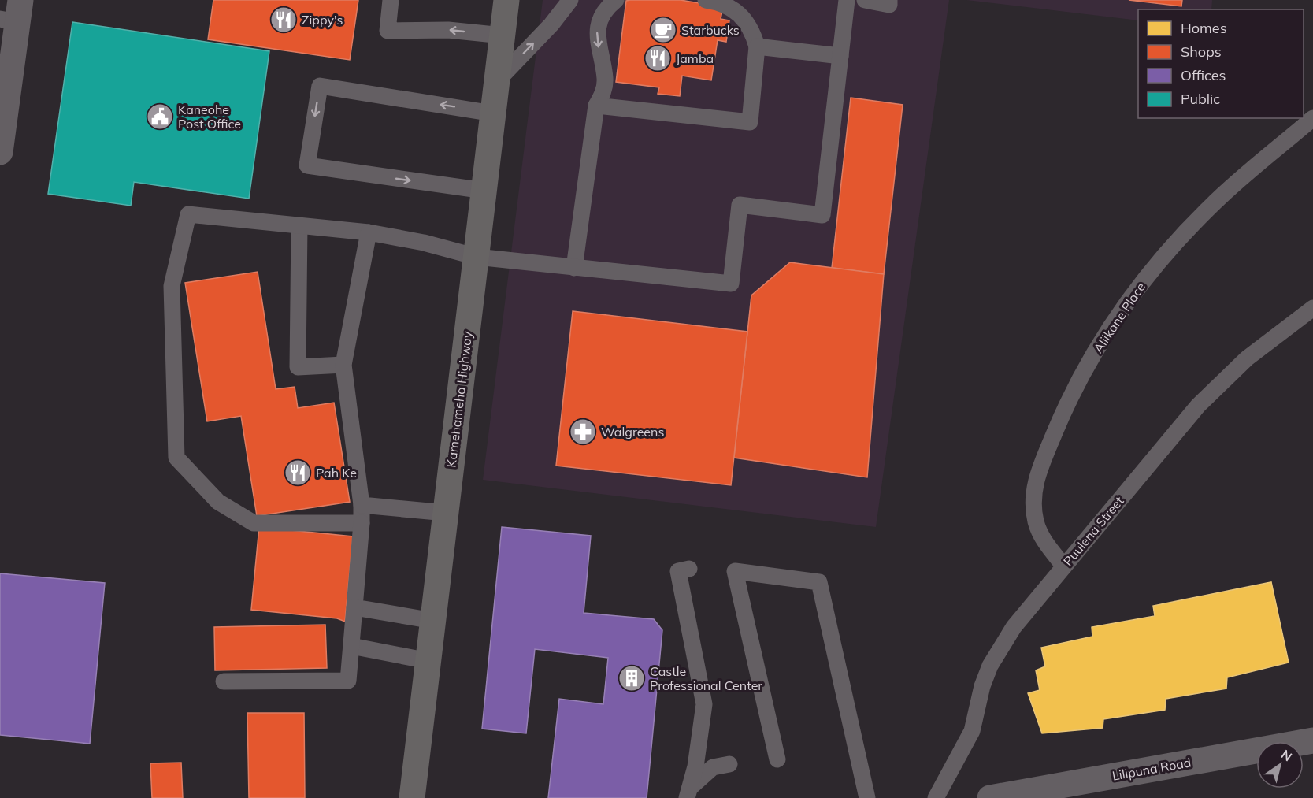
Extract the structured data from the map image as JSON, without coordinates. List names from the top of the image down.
{
  "streets": {
    "main road": ["Kamehameha Highway"],
    "street": ["Lilipuna Road"],
    "lane": ["Aliikane Place", "Puulena Street"]
  },
  "crossings": [
    ["Aliikane Place", "Puulena Street"]
  ],
  "places": {
    "restaurant": ["Zippy's", "Jamba", "Pah Ke"],
    "cafe": ["Starbucks"],
    "public building": ["Kaneohe Post Office"],
    "pharmacy": ["Walgreens"],
    "building": ["Castle Professional Center"]
  },
  "legend": [
    "Homes",
    "Shops",
    "Offices",
    "Public"
  ],
  "north": "top right"
}
